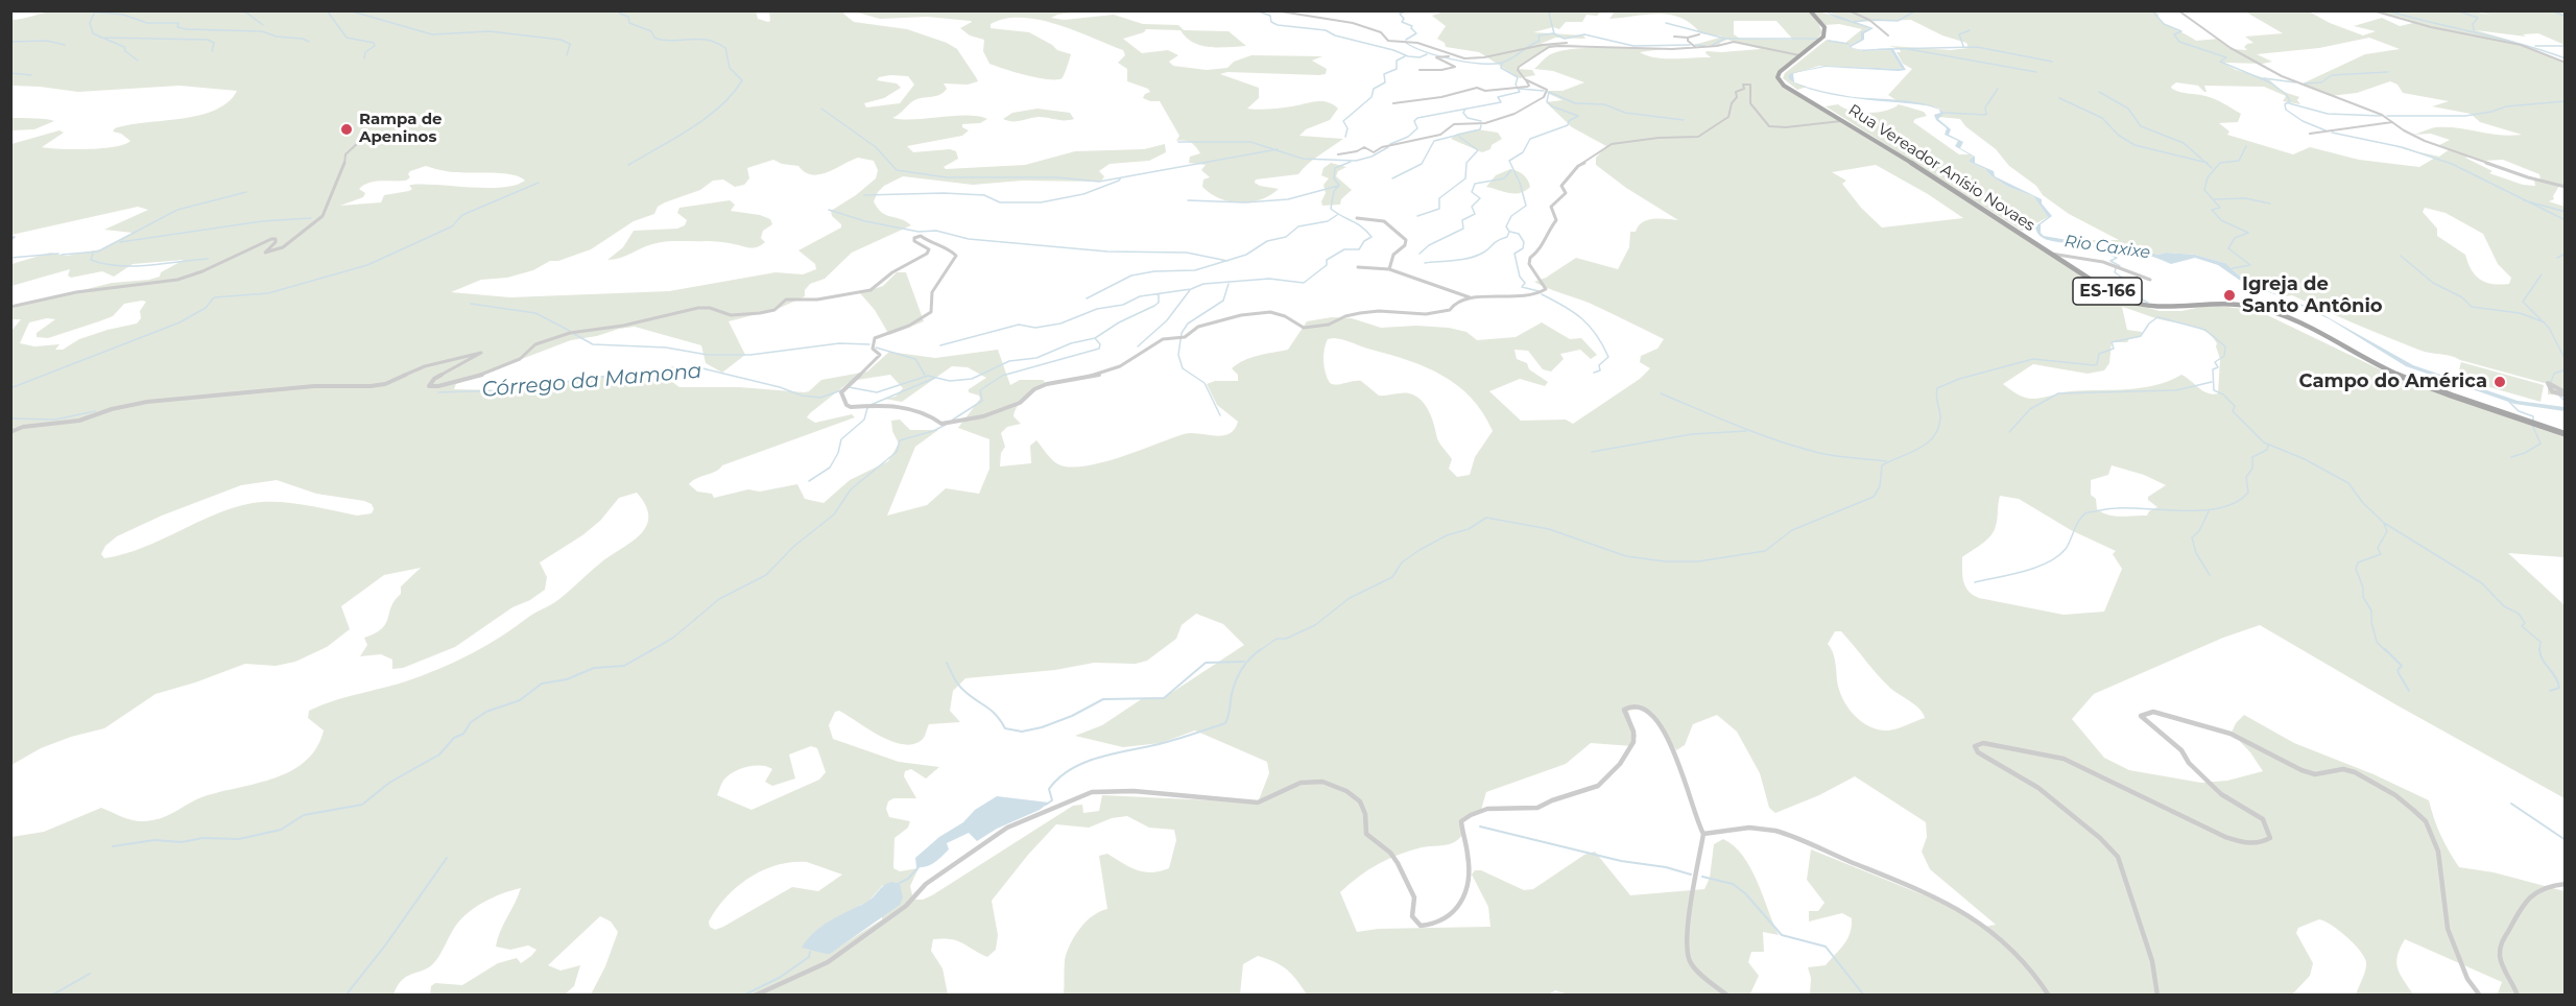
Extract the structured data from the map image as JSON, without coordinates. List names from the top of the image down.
{
  "streets": {
    "main road": ["Rua Vereador Anísio Novaes", "ES-166"]
  },
  "water": ["Rio Caxixe", "Córrego da Mamona"],
  "places": ["Rampa de Apeninos", "Igreja de Santo Antônio", "Campo do América"]
}
